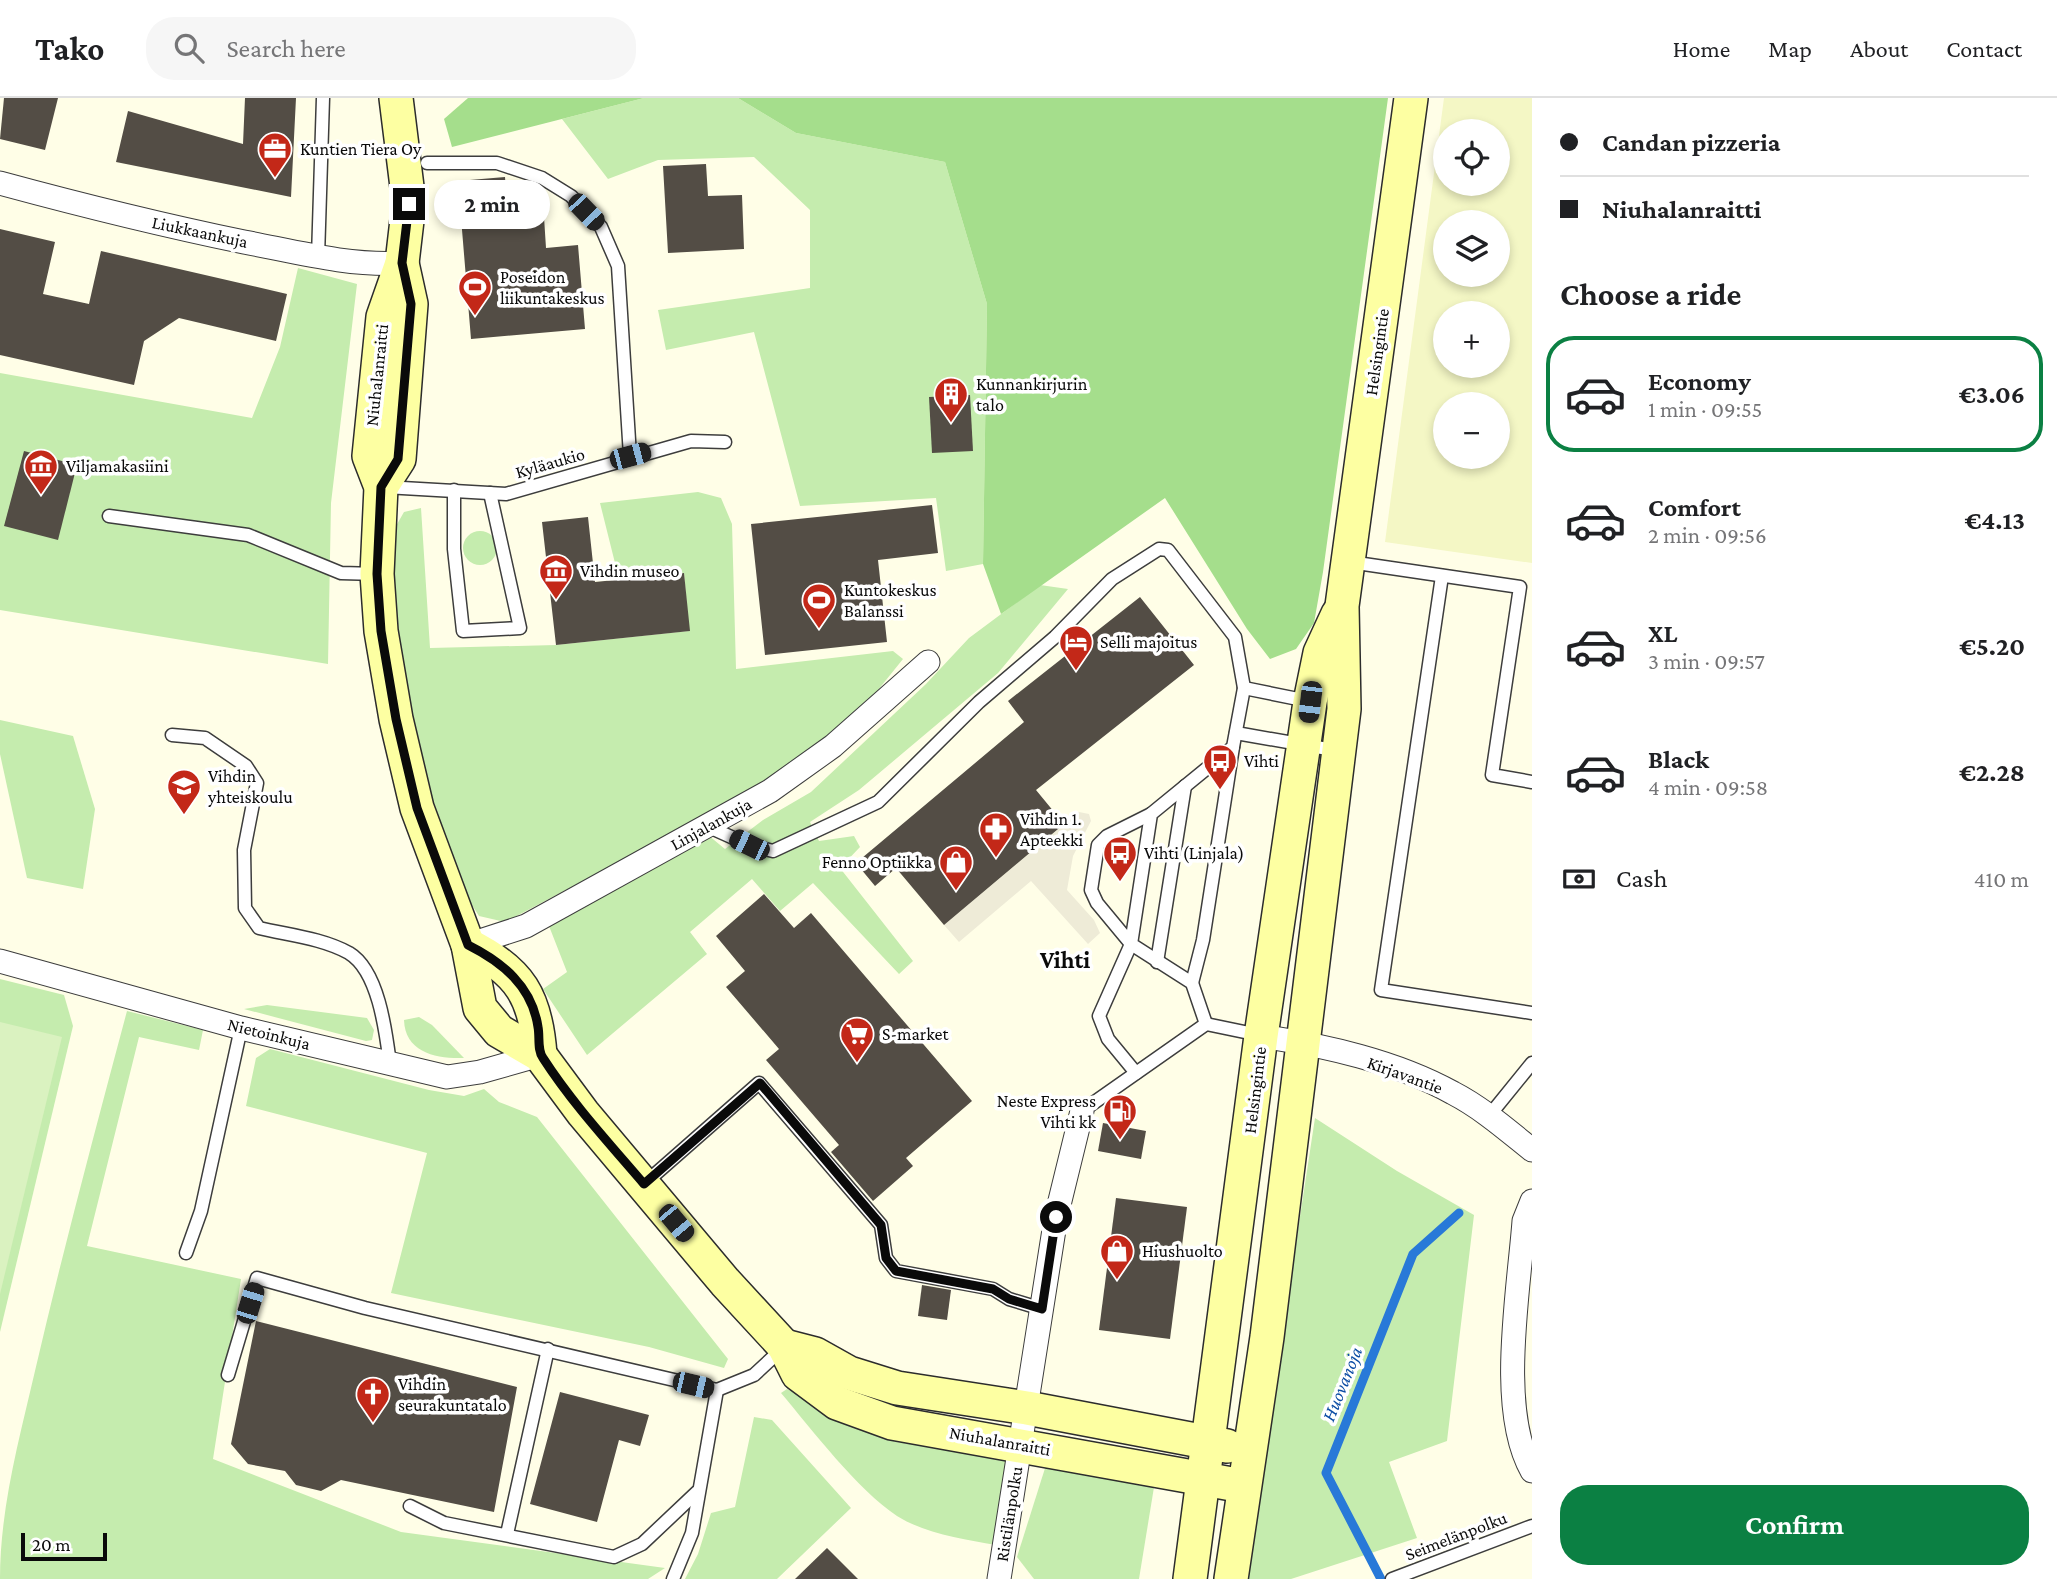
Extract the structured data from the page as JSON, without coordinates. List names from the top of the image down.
{
  "streets": {
    "street": [
      "Liukkaankuja",
      "Helsingintie",
      "Niuhalanraitti",
      "Linjalankuja",
      "Nietoinkuja",
      "Kirjavantie",
      "Ristilänpolku"
    ],
    "lane": ["Kyläaukio", "Seimelänpolku"]
  },
  "crossings": [
    ["Liukkaankuja", "Niuhalanraitti"],
    ["Helsingintie", "Niuhalanraitti"],
    ["Helsingintie", "Kirjavantie"],
    ["Niuhalanraitti", "Kyläaukio"],
    ["Niuhalanraitti", "Linjalankuja"],
    ["Niuhalanraitti", "Nietoinkuja"],
    ["Niuhalanraitti", "Ristilänpolku"]
  ],
  "districts": ["Vihti"],
  "water": ["Huovanoja"],
  "places": {
    "office": ["Kuntien Tiera Oy"],
    "sports": ["Poseidon liikuntakeskus", "Kuntokeskus Balanssi"],
    "building": ["Kunnankirjurin talo"],
    "museum": ["Viljamakasiini", "Vihdin museo"],
    "hotel": ["Selli majoitus"],
    "bus stop": ["Vihti", "Vihti (Linjala)"],
    "school or university": ["Vihdin yhteiskoulu"],
    "pharmacy": ["Vihdin 1. Apteekki"],
    "shop": ["Fenno Optiikka", "Hiushuolto"],
    "supermarket": ["S-market"],
    "fuel station": ["Neste Express Vihti kk"],
    "church": ["Vihdin seurakuntatalo"]
  },
  "scale_bar": "20 m",
  "page": {
    "header": "Tako",
    "search": "Search here",
    "nav": [
      "Home",
      "Map",
      "About",
      "Contact"
    ],
    "banner": ["Candan pizzeria", "Niuhalanraitti"],
    "map_buttons": ["+", "−"],
    "bubble": "2 min",
    "heading": "Choose a ride",
    "list": [
      {
        "name": "Economy",
        "note": "1 min · 09:55",
        "value": "€3.06"
      },
      {
        "name": "Comfort",
        "note": "2 min · 09:56",
        "value": "€4.13"
      },
      {
        "name": "XL",
        "note": "3 min · 09:57",
        "value": "€5.20"
      },
      {
        "name": "Black",
        "note": "4 min · 09:58",
        "value": "€2.28"
      }
    ],
    "pay": ["Cash", "410 m"],
    "buttons": "Confirm",
    "scale": "20 m"
  }
}
